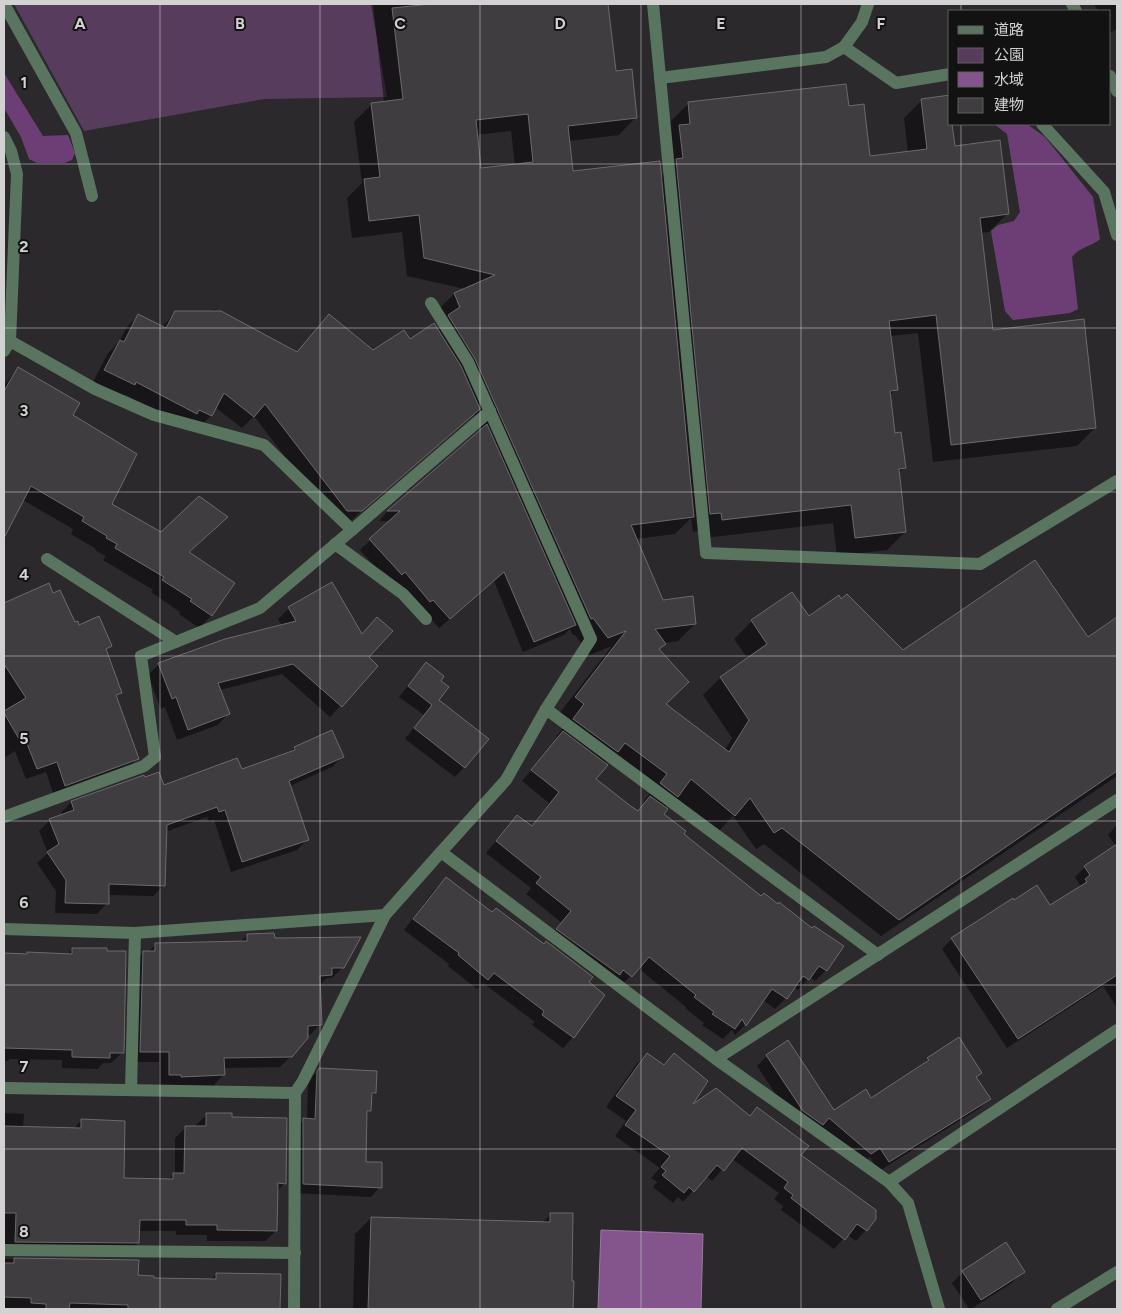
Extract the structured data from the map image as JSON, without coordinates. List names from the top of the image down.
{
  "legend": [
    "道路",
    "公園",
    "水域",
    "建物"
  ],
  "grid": {
    "columns": [
      "A",
      "B",
      "C",
      "D",
      "E",
      "F"
    ],
    "rows": [
      "1",
      "2",
      "3",
      "4",
      "5",
      "6",
      "7",
      "8"
    ]
  }
}
